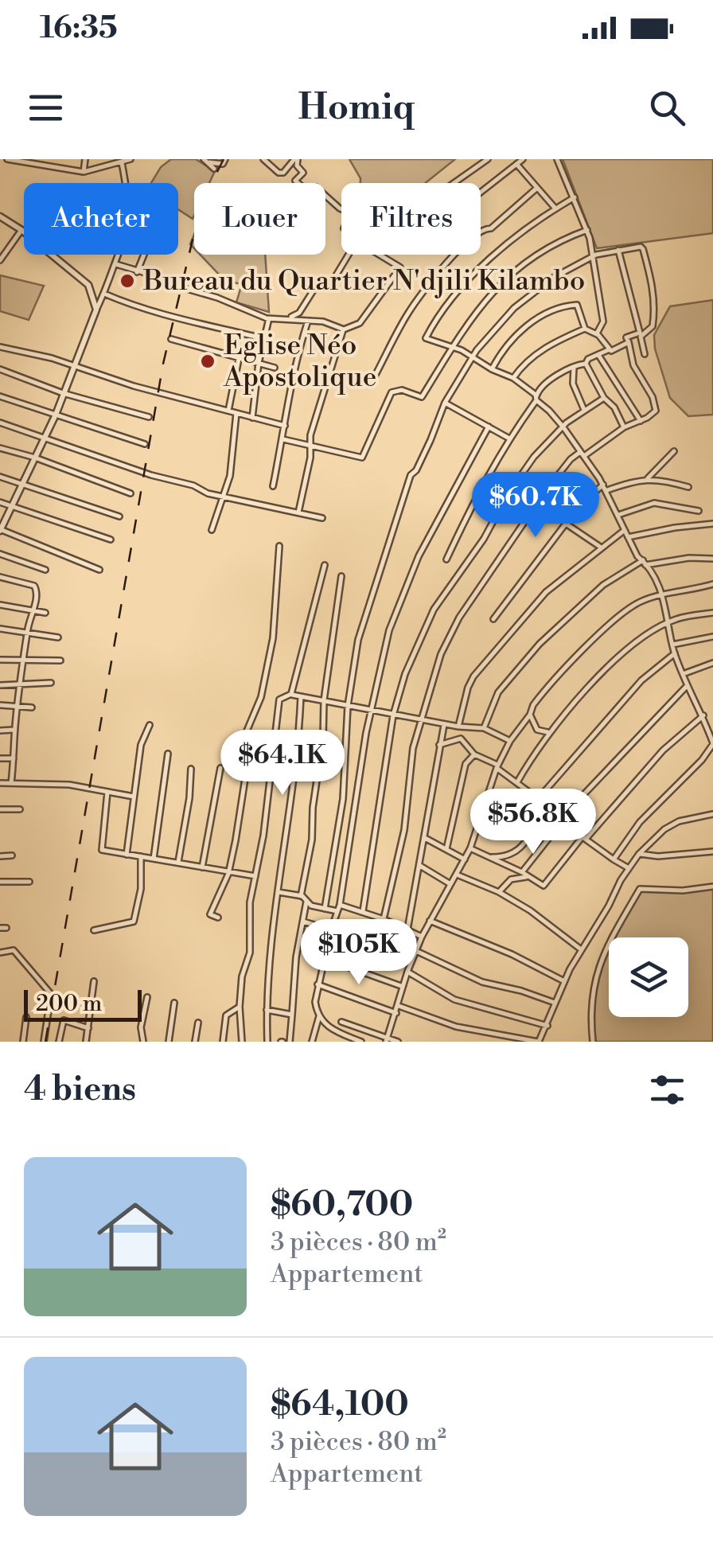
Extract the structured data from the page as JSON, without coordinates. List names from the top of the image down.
{
  "places": ["Bureau du Quartier N'djili Kilambo", "Eglise Néo Apostolique"],
  "scale_bar": "200 m",
  "page": {
    "status": "16:35",
    "header": "Homiq",
    "chip": ["Acheter", "Louer", "Filtres"],
    "price": [
      "$60.7K",
      "$64.1K",
      "$56.8K",
      "$105K"
    ],
    "scale": "200 m",
    "heading": "4 biens",
    "list": [
      {
        "name": "$60,700",
        "note": "3 pièces · 80 m² · Appartement"
      },
      {
        "name": "$64,100",
        "note": "3 pièces · 80 m² · Appartement"
      }
    ]
  }
}
